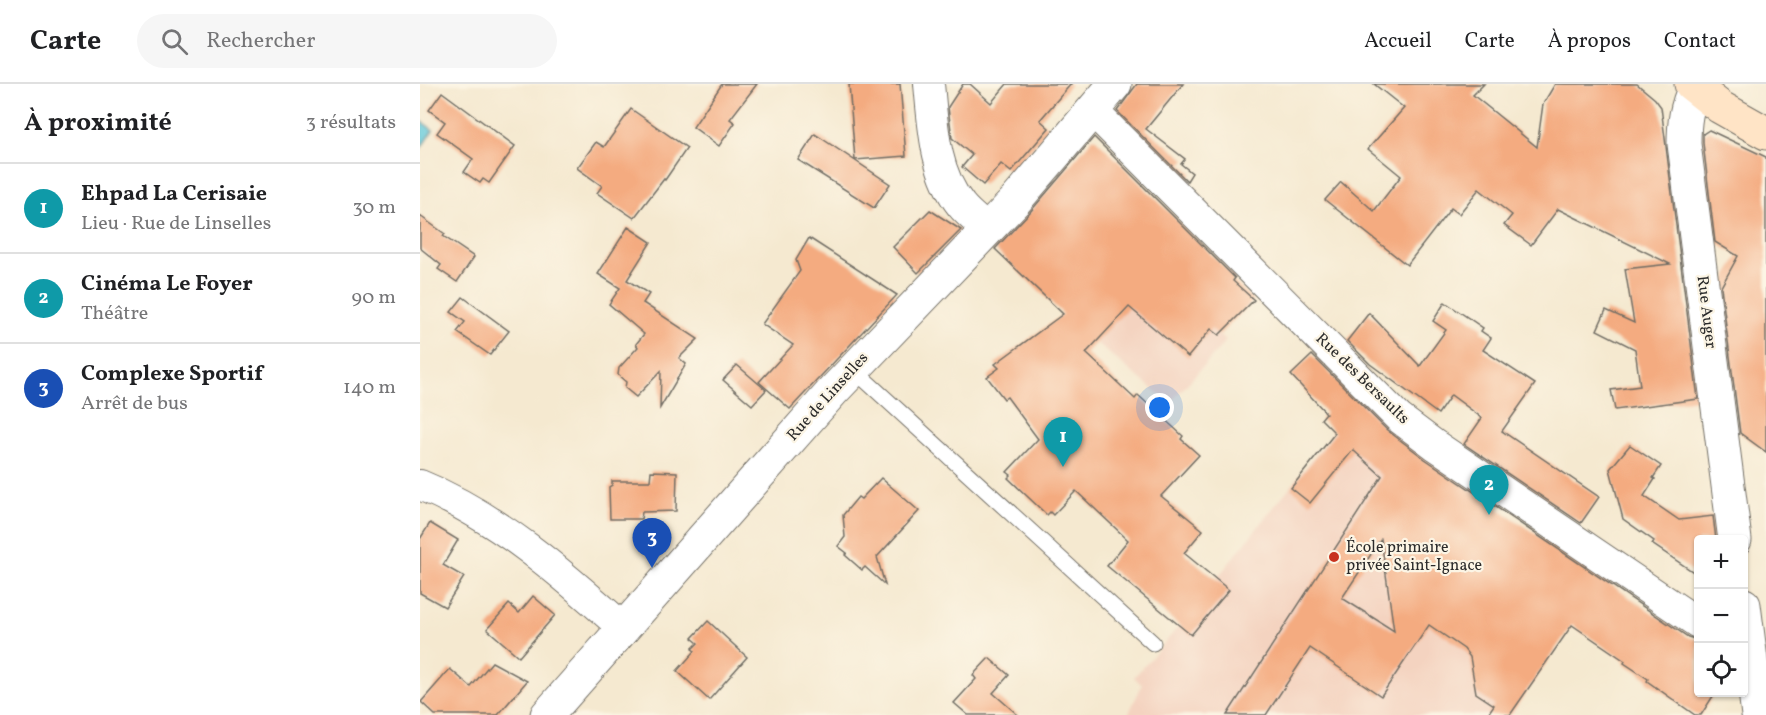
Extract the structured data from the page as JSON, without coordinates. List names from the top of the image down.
{
  "streets": {
    "street": ["Rue Auger", "Rue des Bersaults", "Rue de Linselles"]
  },
  "crossings": [
    ["Rue des Bersaults", "Rue de Linselles"]
  ],
  "places": ["École primaire privée Saint-Ignace"],
  "page": {
    "header": "Carte",
    "search": "Rechercher",
    "nav": [
      "Accueil",
      "Carte",
      "À propos",
      "Contact"
    ],
    "heading": ["À proximité", "3 résultats"],
    "list": [
      {
        "mark": "1",
        "name": "Ehpad La Cerisaie",
        "note": "Lieu · Rue de Linselles",
        "value": "30 m"
      },
      {
        "mark": "2",
        "name": "Cinéma Le Foyer",
        "note": "Théâtre",
        "value": "90 m"
      },
      {
        "mark": "3",
        "name": "Complexe Sportif",
        "note": "Arrêt de bus",
        "value": "140 m"
      }
    ],
    "pins": ["1", "2", "3"],
    "map_buttons": ["+", "−"]
  }
}
